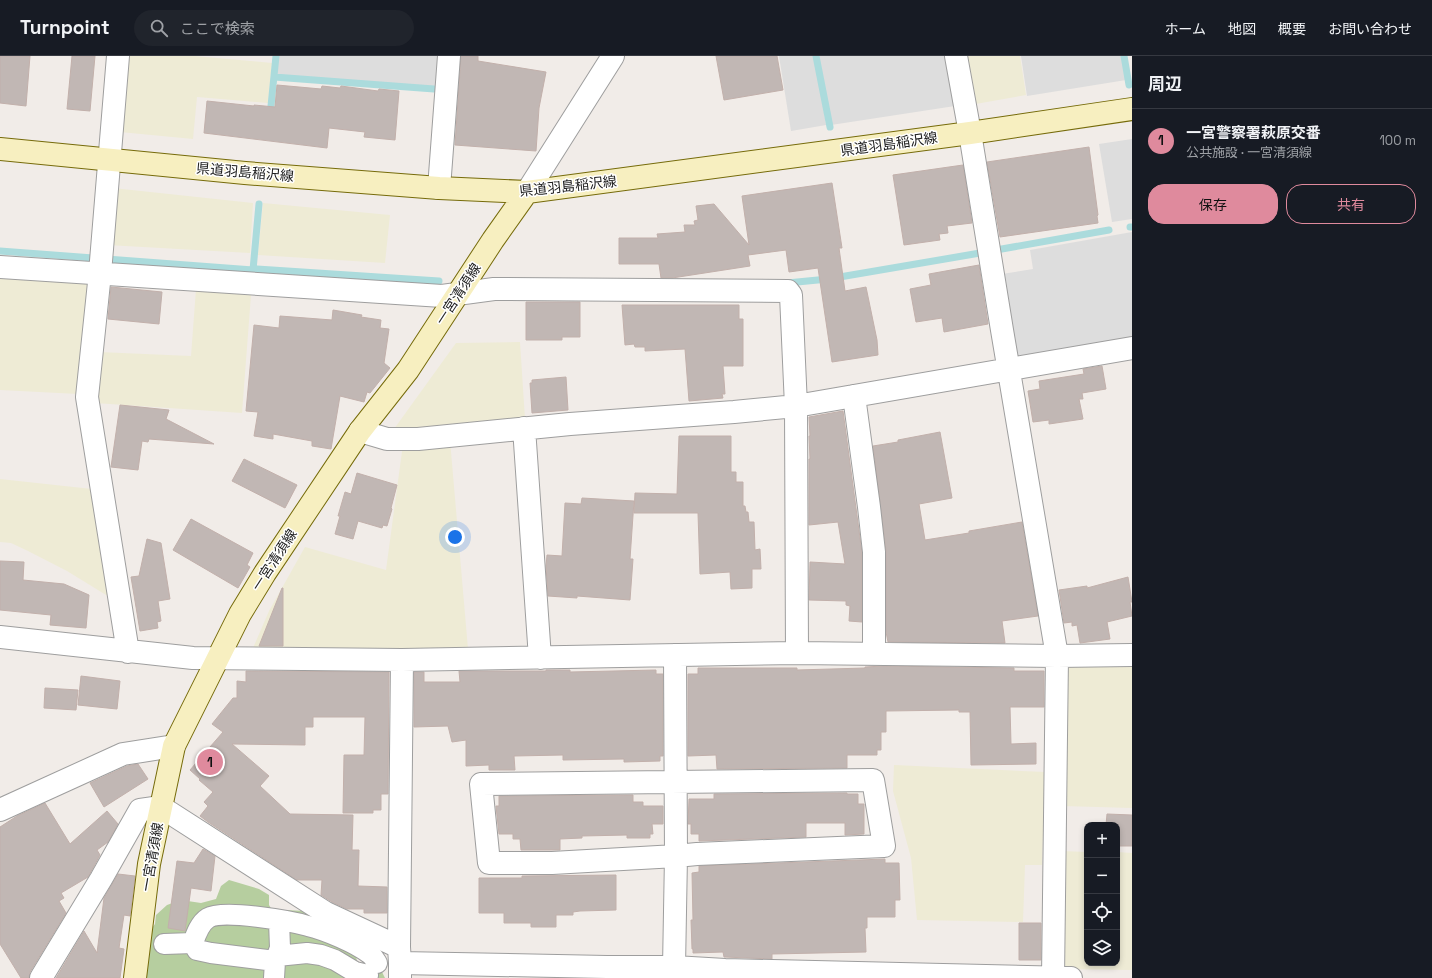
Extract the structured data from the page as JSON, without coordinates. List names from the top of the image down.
{
  "streets": {
    "main road": ["県道羽島稲沢線", "一宮清須線"]
  },
  "crossings": [
    ["県道羽島稲沢線", "一宮清須線"]
  ],
  "page": {
    "header": "Turnpoint",
    "search": "ここで検索",
    "nav": [
      "ホーム",
      "地図",
      "概要",
      "お問い合わせ"
    ],
    "heading": "周辺",
    "list": [
      {
        "mark": "1",
        "name": "一宮警察署萩原交番",
        "note": "公共施設 · 一宮清須線",
        "value": "100 m"
      }
    ],
    "buttons": ["保存", "共有"],
    "pins": "1",
    "map_buttons": ["+", "−"]
  }
}
